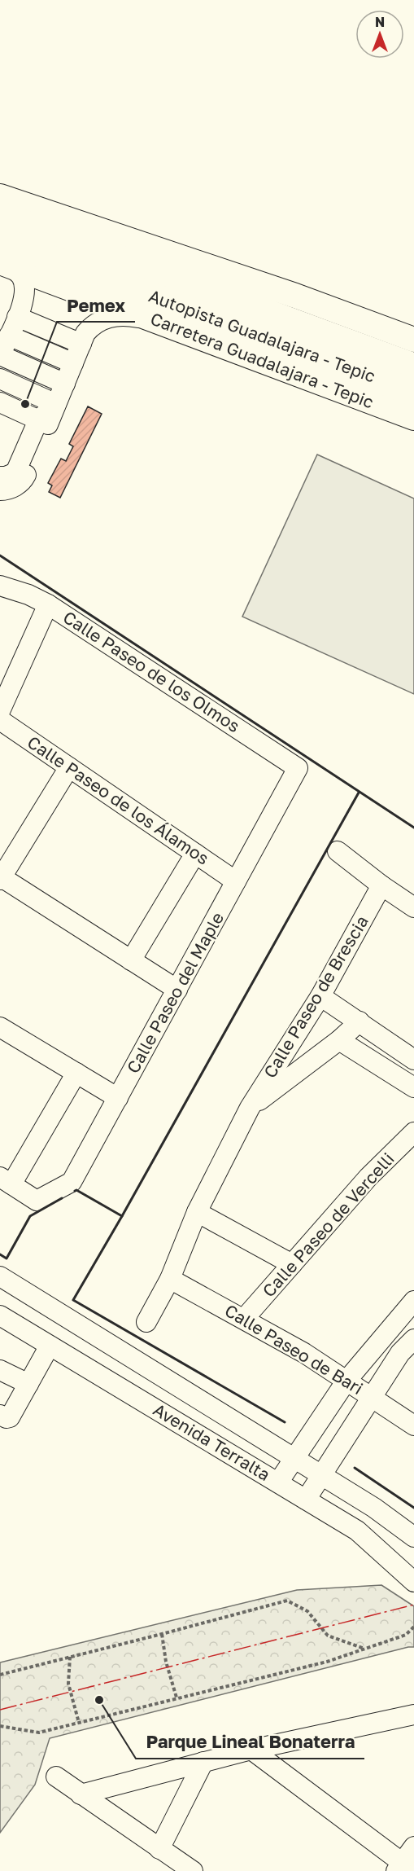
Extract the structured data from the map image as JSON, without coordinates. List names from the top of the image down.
{
  "streets": {
    "highway": ["Autopista Guadalajara - Tepic"],
    "main road": ["Carretera Guadalajara - Tepic"],
    "street": [
      "Calle Paseo de los Olmos",
      "Calle Paseo de los Álamos",
      "Calle Paseo del Maple",
      "Calle Paseo de Brescia",
      "Calle Paseo de Vercelli",
      "Calle Paseo de Bari",
      "Avenida Terralta"
    ]
  },
  "crossings": [
    ["Calle Paseo de los Olmos", "Calle Paseo del Maple"],
    ["Calle Paseo de los Álamos", "Calle Paseo del Maple"],
    ["Calle Paseo de Brescia", "Calle Paseo de Bari"],
    ["Calle Paseo de Vercelli", "Calle Paseo de Bari"]
  ],
  "places": ["Pemex", "Parque Lineal Bonaterra"],
  "north": "top"
}
